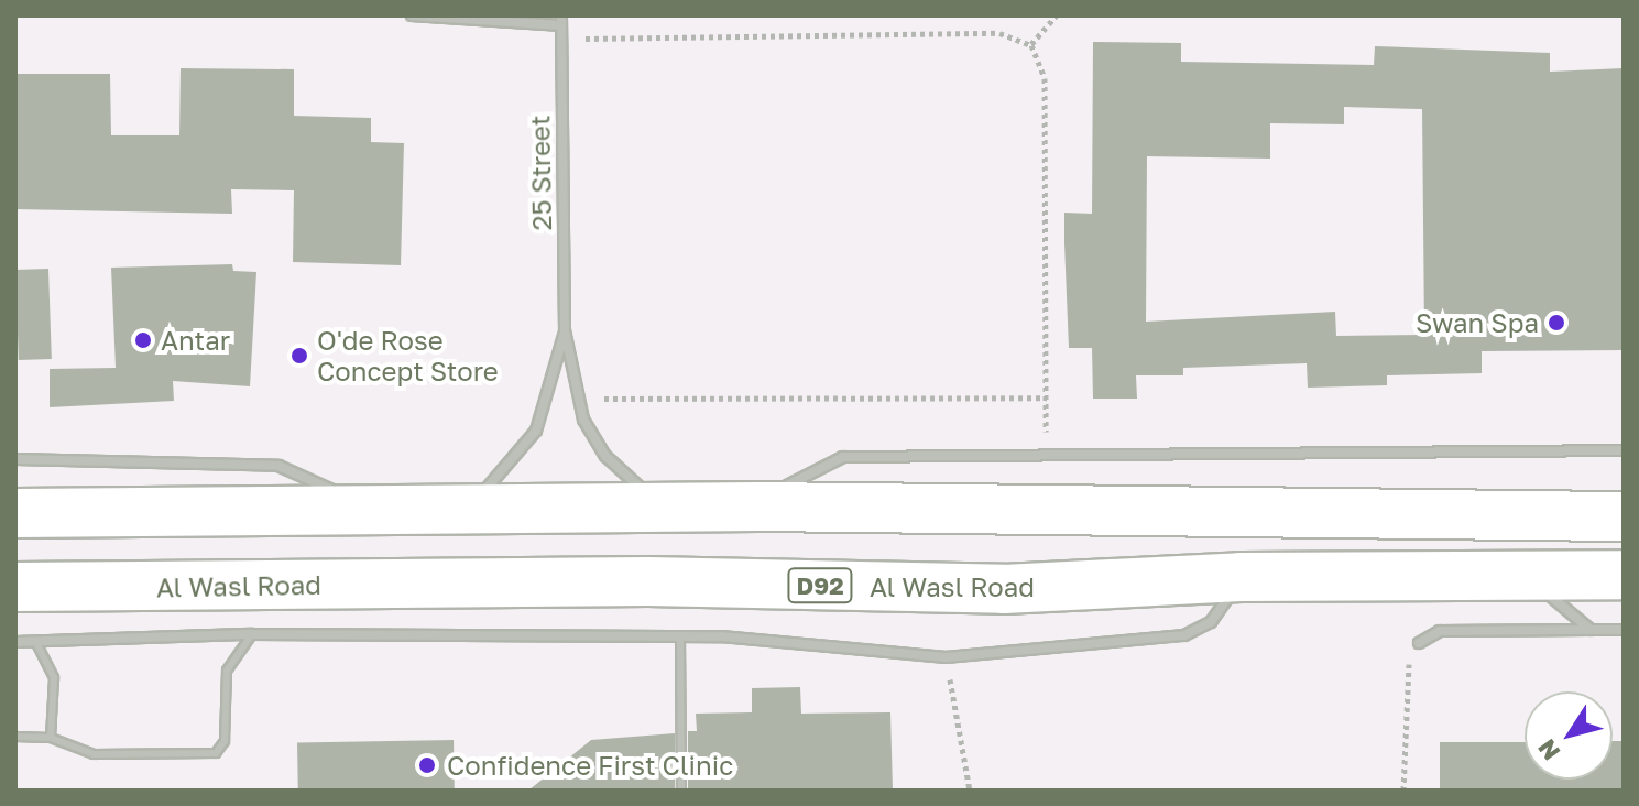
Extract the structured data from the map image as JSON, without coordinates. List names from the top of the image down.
{
  "streets": {
    "main road": ["Al Wasl Road", "D92"],
    "street": ["25 Street"]
  },
  "places": [
    "Swan Spa",
    "Antar",
    "O'de Rose Concept Store",
    "Confidence First Clinic"
  ],
  "north": "bottom left"
}
